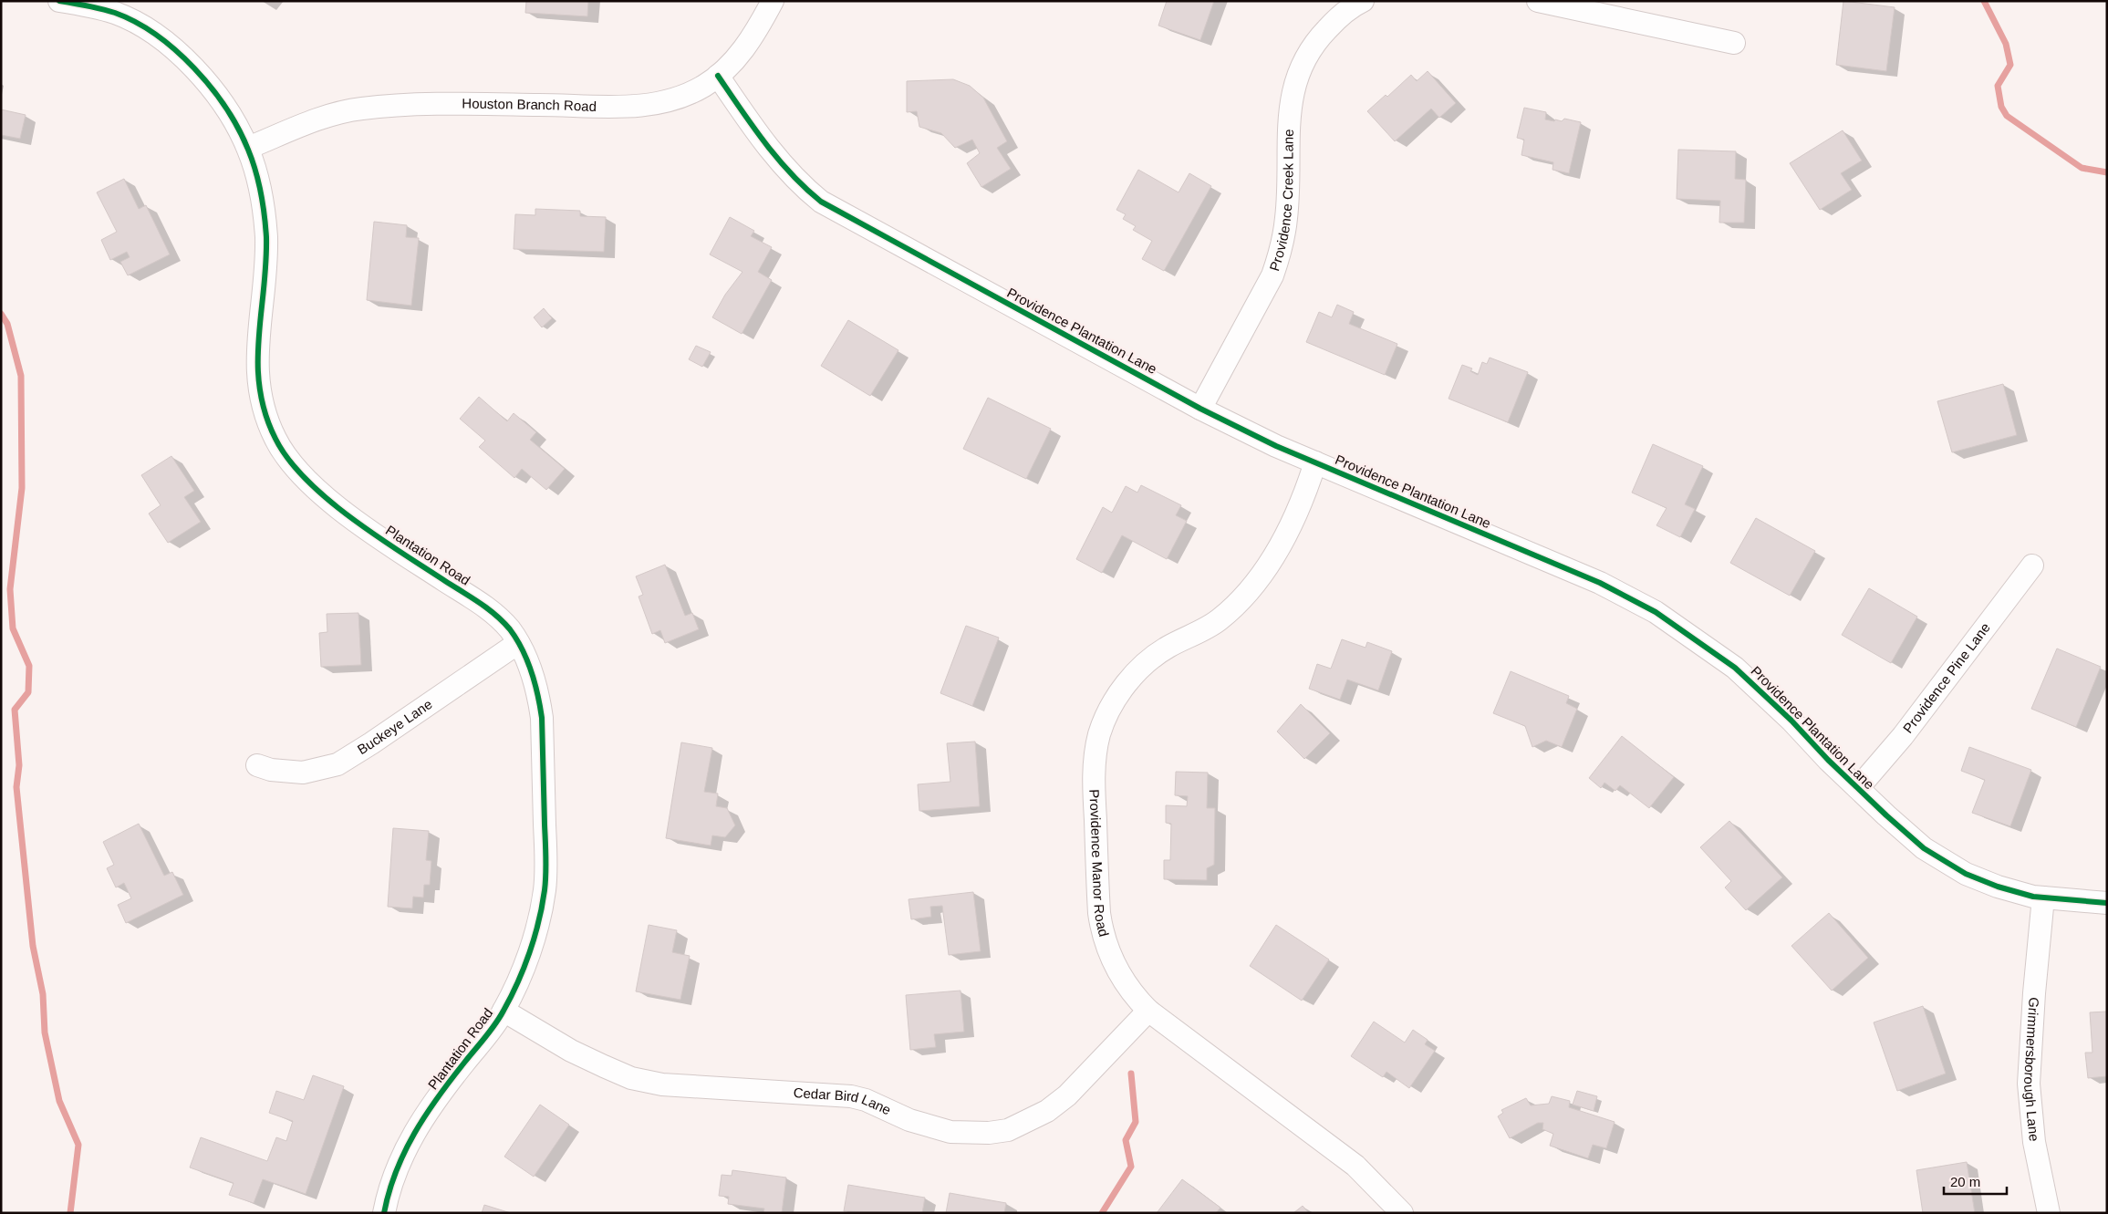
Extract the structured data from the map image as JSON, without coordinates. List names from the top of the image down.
{
  "streets": {
    "street": [
      "Houston Branch Road",
      "Providence Creek Lane",
      "Providence Plantation Lane",
      "Plantation Road",
      "Providence Pine Lane",
      "Buckeye Lane",
      "Providence Manor Road",
      "Grimmersborough Lane",
      "Cedar Bird Lane"
    ]
  },
  "crossings": [
    ["Houston Branch Road", "Providence Plantation Lane"],
    ["Houston Branch Road", "Plantation Road"],
    ["Providence Creek Lane", "Providence Plantation Lane"],
    ["Providence Plantation Lane", "Providence Pine Lane"],
    ["Providence Plantation Lane", "Providence Manor Road"],
    ["Providence Plantation Lane", "Grimmersborough Lane"],
    ["Plantation Road", "Buckeye Lane"],
    ["Plantation Road", "Cedar Bird Lane"],
    ["Providence Manor Road", "Cedar Bird Lane"]
  ],
  "scale_bar": "20 m"
}
